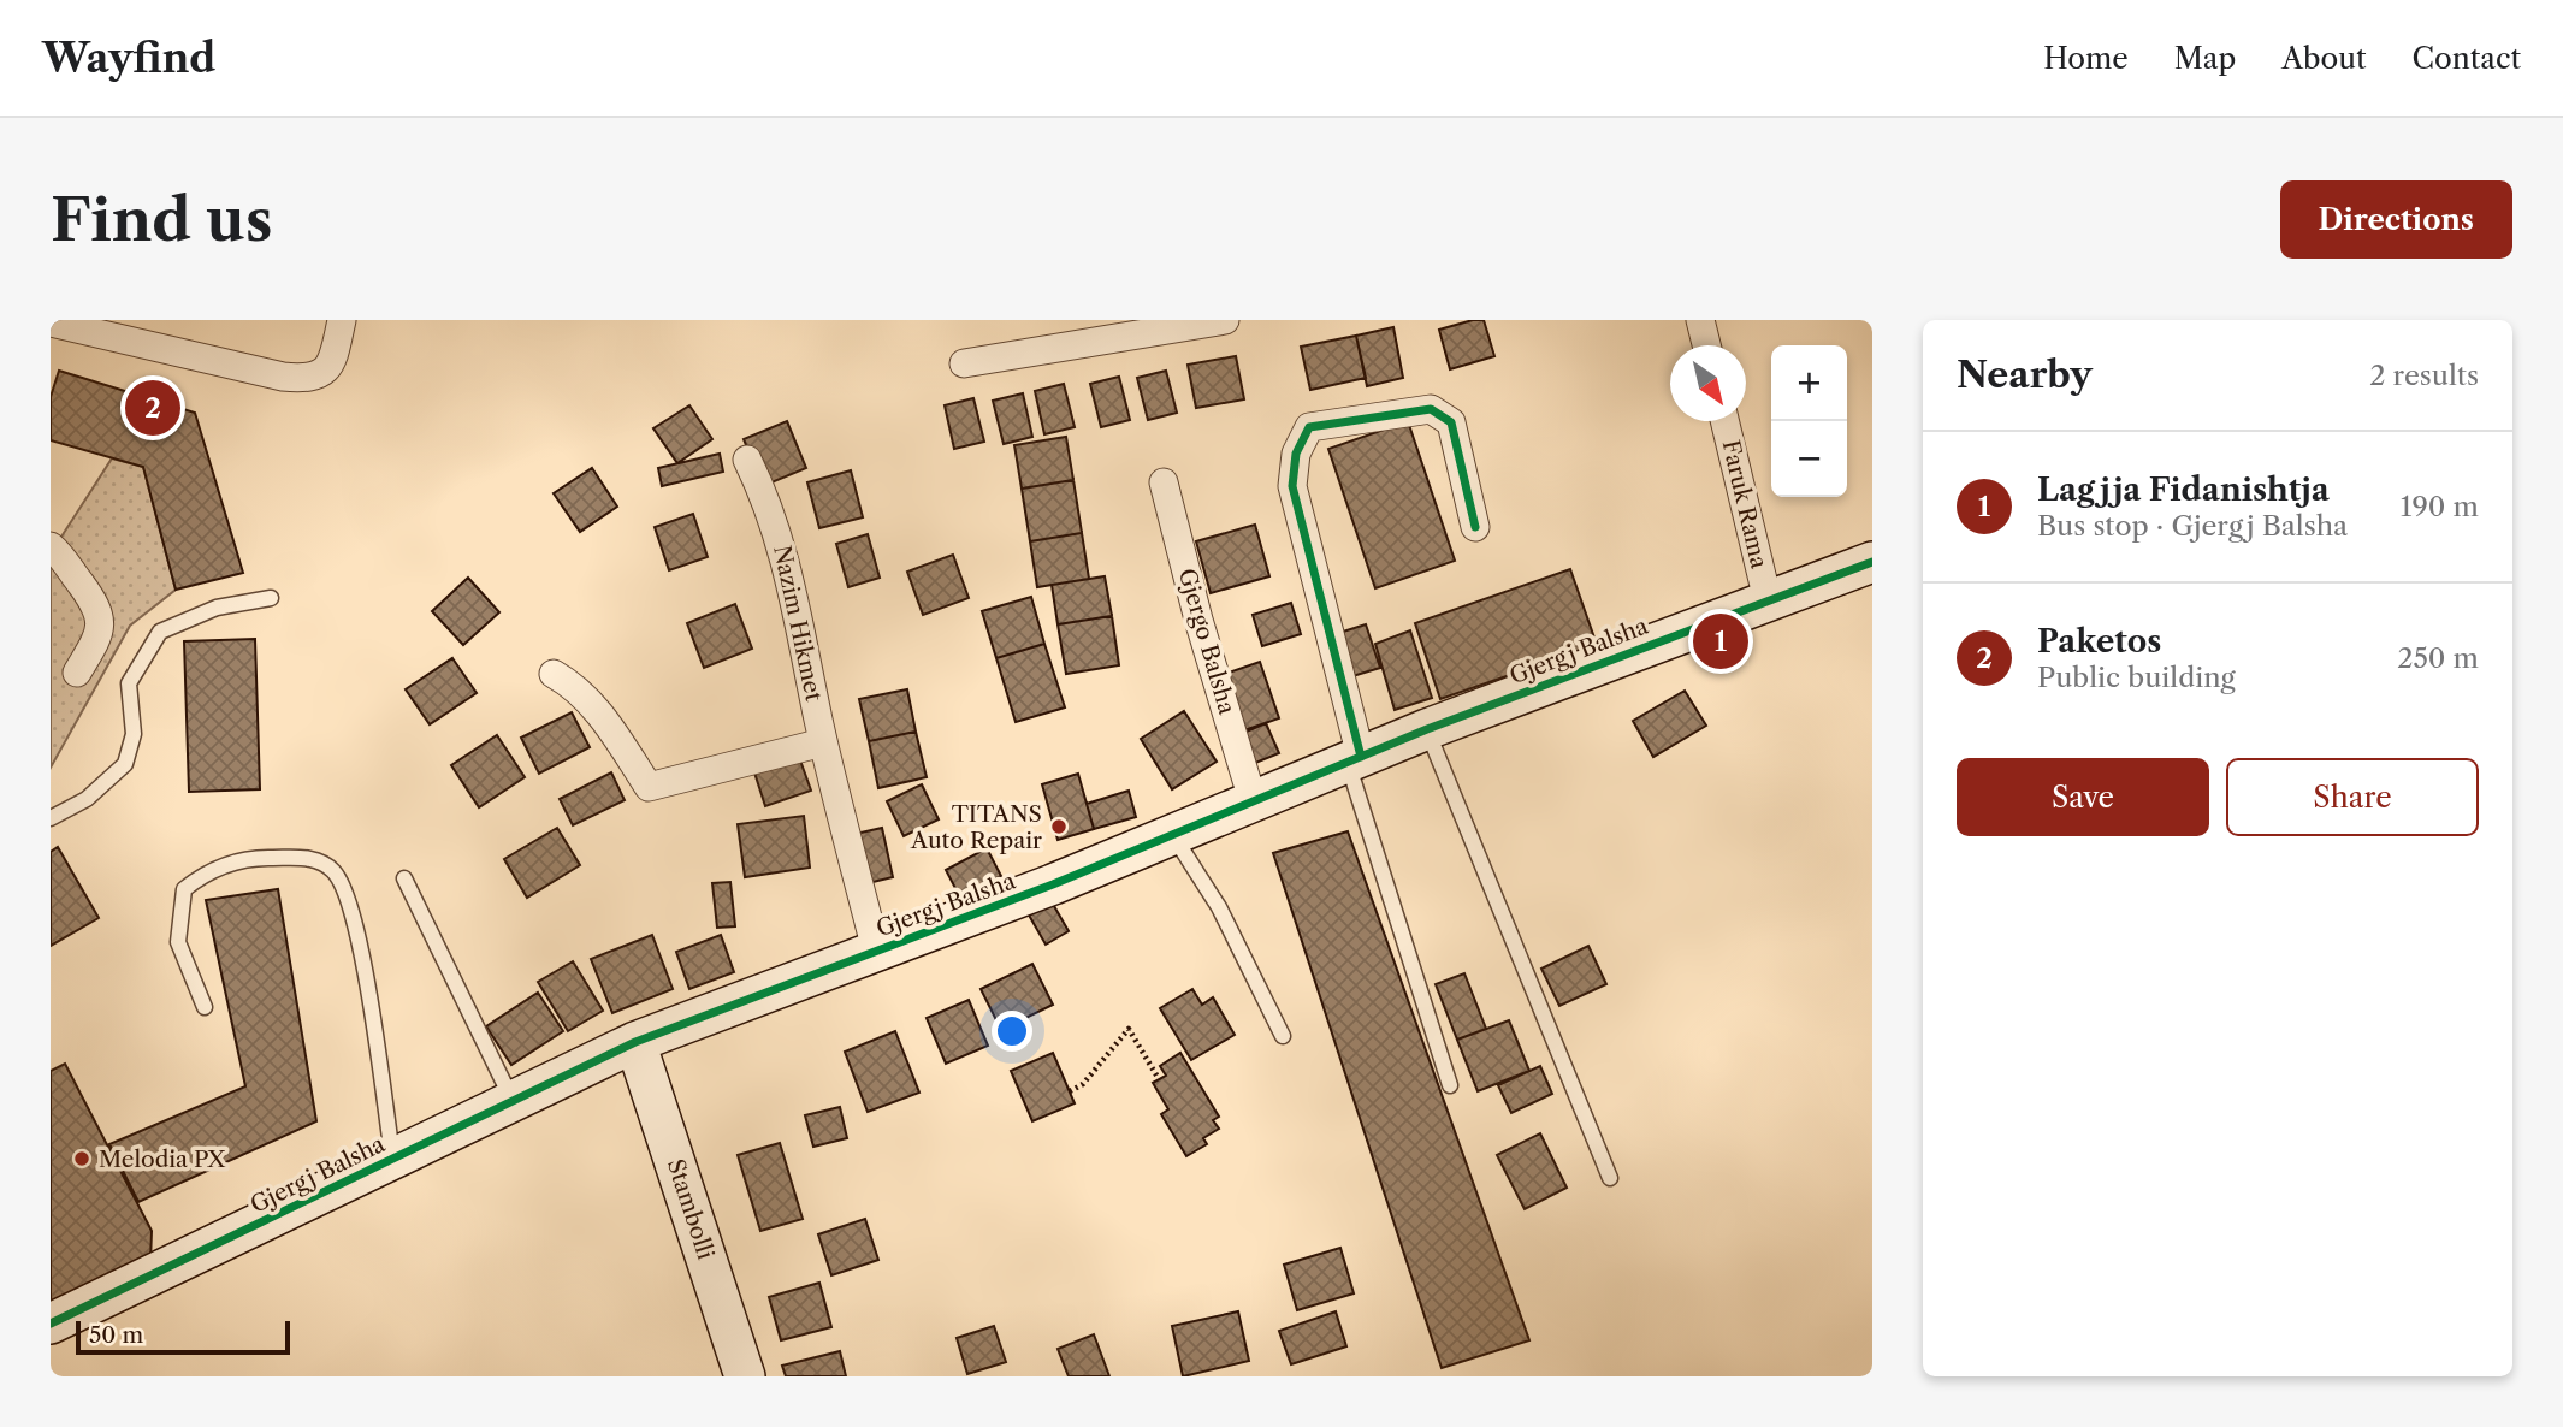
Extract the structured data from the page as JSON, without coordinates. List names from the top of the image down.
{
  "streets": {
    "street": [
      "Faruk Rama",
      "Nazim Hikmet",
      "Gjergo Balsha",
      "Gjergj Balsha",
      "Stambolli"
    ]
  },
  "crossings": [
    ["Faruk Rama", "Gjergj Balsha"],
    ["Nazim Hikmet", "Gjergj Balsha"],
    ["Gjergo Balsha", "Gjergj Balsha"],
    ["Gjergj Balsha", "Stambolli"]
  ],
  "places": ["TITANS Auto Repair", "Melodia PX"],
  "scale_bar": "50 m",
  "north": "bottom right",
  "page": {
    "header": "Wayfind",
    "nav": [
      "Home",
      "Map",
      "About",
      "Contact"
    ],
    "buttons": [
      "Directions",
      ["Save", "Share"]
    ],
    "title": "Find us",
    "heading": ["Nearby", "2 results"],
    "map_buttons": ["+", "−"],
    "pins": ["2", "1"],
    "list": [
      {
        "mark": "1",
        "name": "Lagjja Fidanishtja",
        "note": "Bus stop · Gjergj Balsha",
        "value": "190 m"
      },
      {
        "mark": "2",
        "name": "Paketos",
        "note": "Public building",
        "value": "250 m"
      }
    ],
    "scale": "50 m"
  }
}
